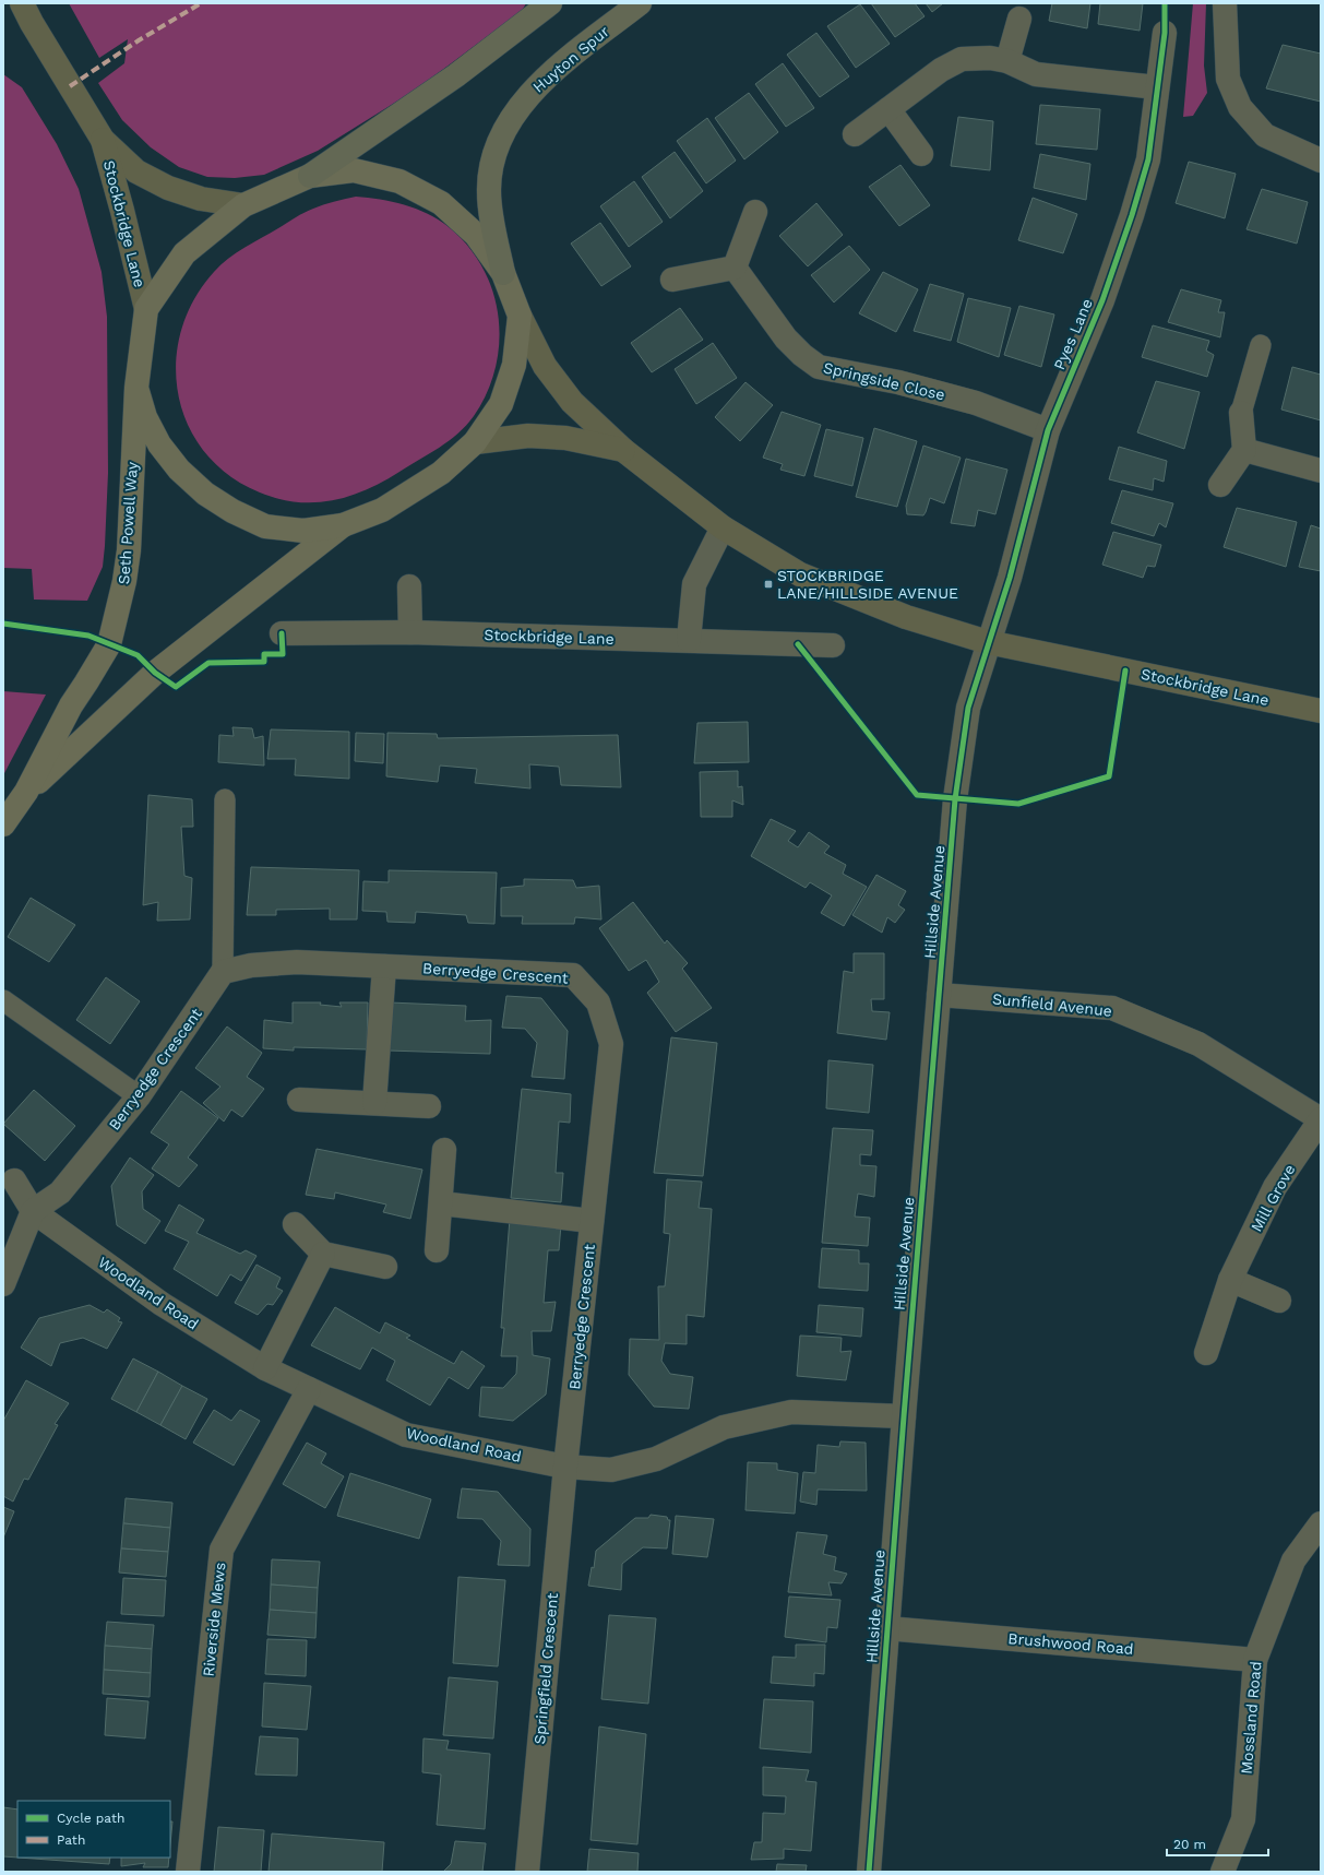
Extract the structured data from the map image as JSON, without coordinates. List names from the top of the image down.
{
  "streets": {
    "highway": ["Huyton Spur"],
    "main road": ["Stockbridge Lane", "Seth Powell Way"],
    "street": [
      "Pyes Lane",
      "Springside Close",
      "Hillside Avenue",
      "Berryedge Crescent",
      "Sunfield Avenue",
      "Mill Grove",
      "Woodland Road",
      "Riverside Mews",
      "Brushwood Road",
      "Springfield Crescent",
      "Mossland Road"
    ]
  },
  "crossings": [
    ["Stockbridge Lane", "Pyes Lane"],
    ["Stockbridge Lane", "Seth Powell Way"],
    ["Stockbridge Lane", "Hillside Avenue"],
    ["Pyes Lane", "Springside Close"],
    ["Pyes Lane", "Hillside Avenue"],
    ["Hillside Avenue", "Sunfield Avenue"],
    ["Hillside Avenue", "Woodland Road"],
    ["Hillside Avenue", "Brushwood Road"],
    ["Berryedge Crescent", "Woodland Road"],
    ["Berryedge Crescent", "Springfield Crescent"],
    ["Sunfield Avenue", "Mill Grove"],
    ["Woodland Road", "Riverside Mews"],
    ["Woodland Road", "Springfield Crescent"],
    ["Brushwood Road", "Mossland Road"]
  ],
  "places": {
    "transit": ["STOCKBRIDGE LANE/HILLSIDE AVENUE"]
  },
  "legend": ["Cycle path", "Path"],
  "scale_bar": "20 m"
}
